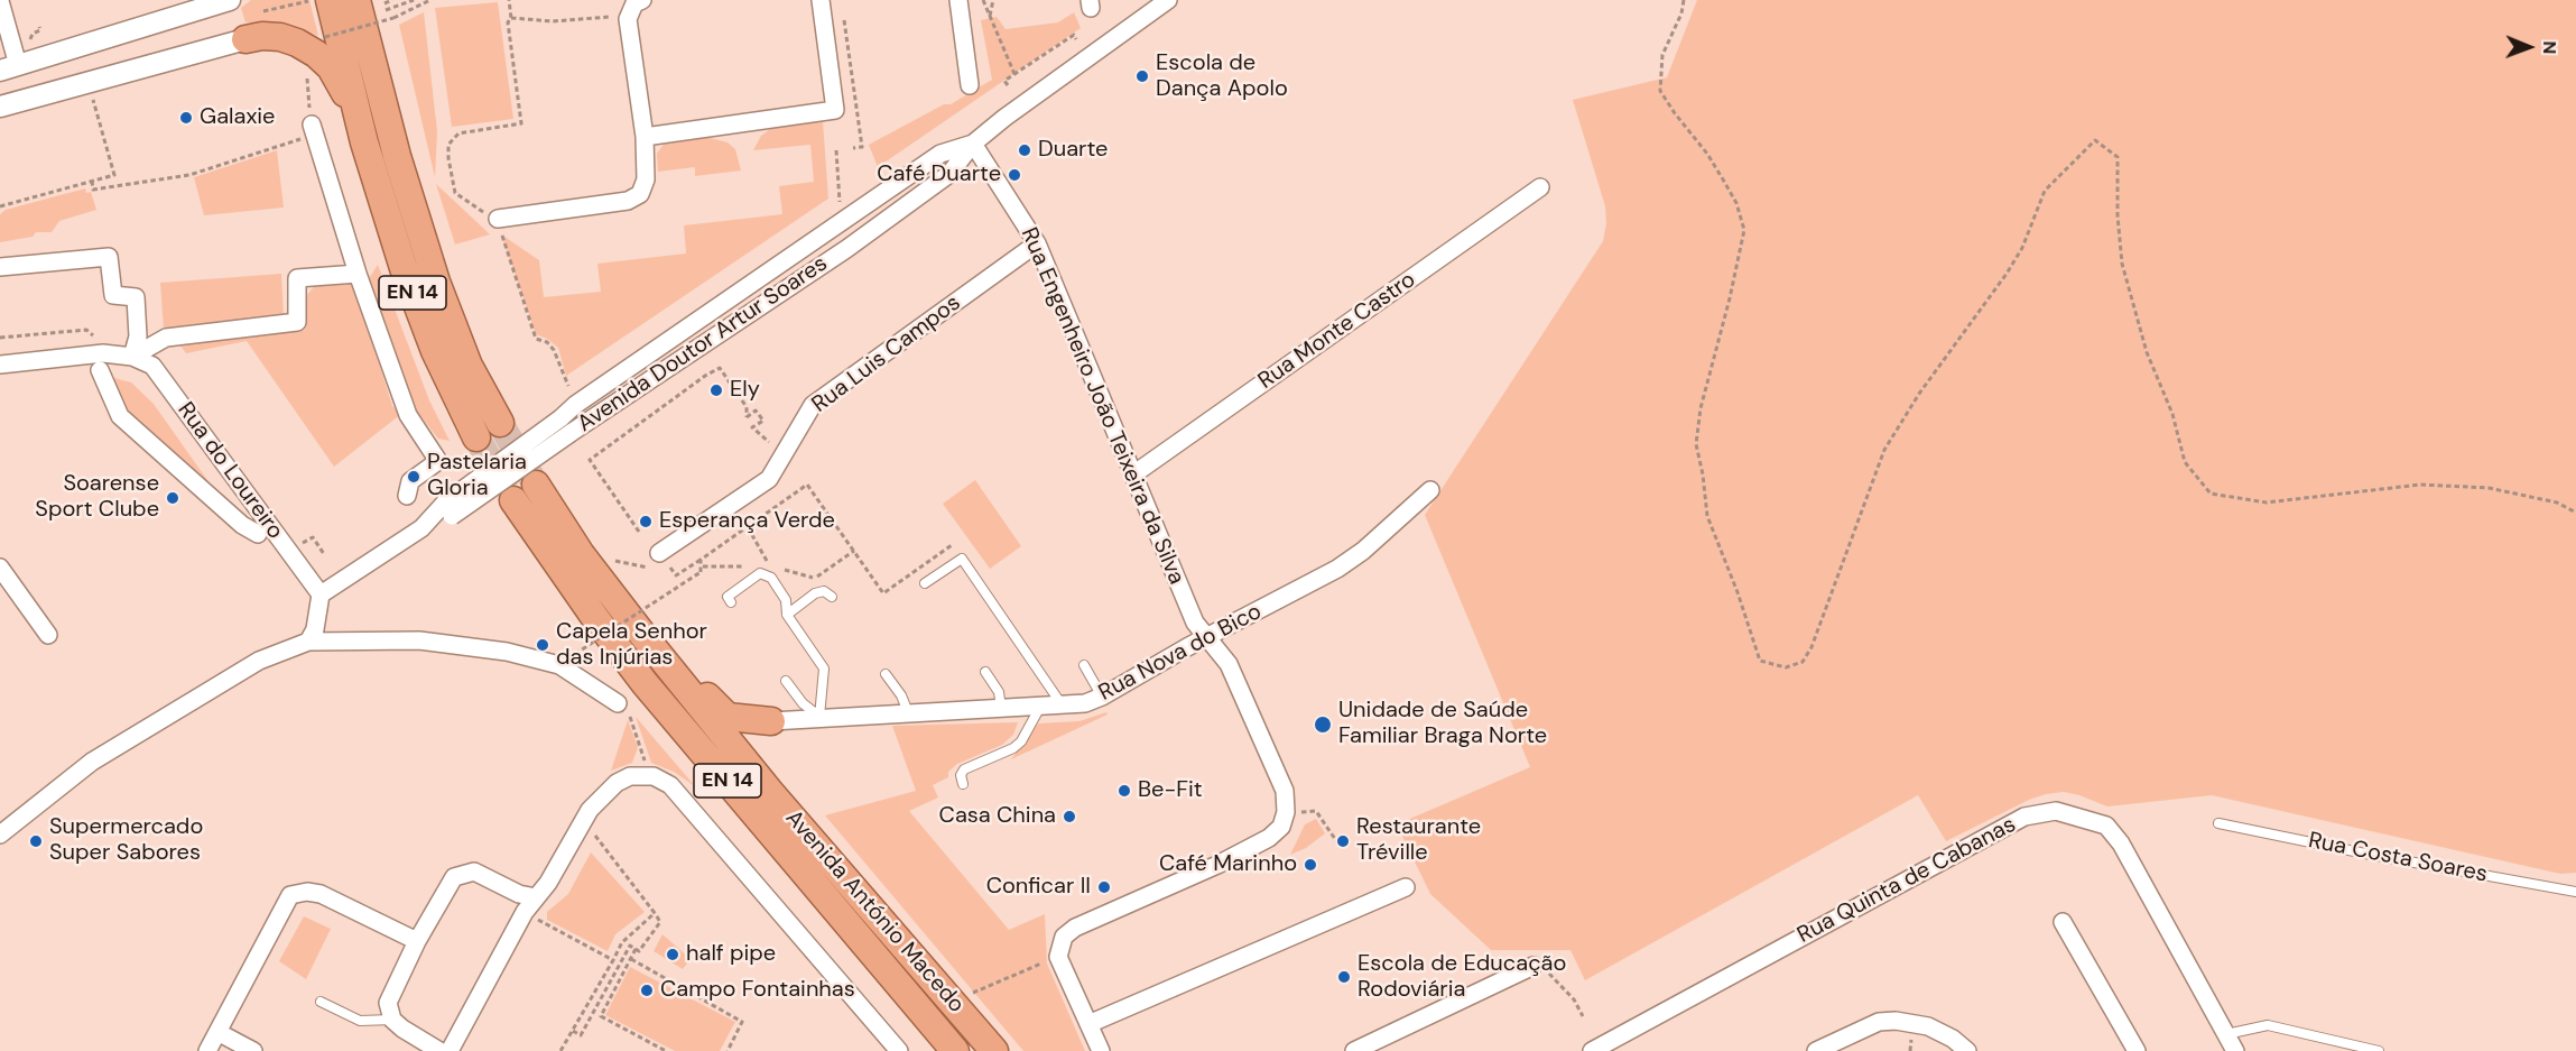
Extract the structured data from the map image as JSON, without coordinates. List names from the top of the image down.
{
  "streets": {
    "highway": ["EN 14", "Avenida António Macedo"],
    "street": [
      "Rua Monte Castro",
      "Avenida Doutor Artur Soares",
      "Rua Luis Campos",
      "Rua Engenheiro João Teixeira da Silva",
      "Rua do Loureiro",
      "Rua Nova do Bico",
      "Rua Quinta de Cabanas"
    ],
    "lane": ["Rua Costa Soares"]
  },
  "crossings": [
    ["Rua Monte Castro", "Rua Engenheiro João Teixeira da Silva"],
    ["Avenida Doutor Artur Soares", "Rua Engenheiro João Teixeira da Silva"],
    ["Avenida Doutor Artur Soares", "Rua do Loureiro"],
    ["Rua Luis Campos", "Rua Engenheiro João Teixeira da Silva"],
    ["Rua Engenheiro João Teixeira da Silva", "Rua Nova do Bico"]
  ],
  "places": [
    "Escola de Dança Apolo",
    "Galaxie",
    "Duarte",
    "Café Duarte",
    "Ely",
    "Pastelaria Gloria",
    "Soarense Sport Clube",
    "Esperança Verde",
    "Capela Senhor das Injúrias",
    "Unidade de Saúde Familiar Braga Norte",
    "Be-Fit",
    "Casa China",
    "Supermercado Super Sabores",
    "Restaurante Tréville",
    "Café Marinho",
    "Conficar II",
    "half pipe",
    "Escola de Educação Rodoviária",
    "Campo Fontainhas"
  ],
  "north": "right"
}
